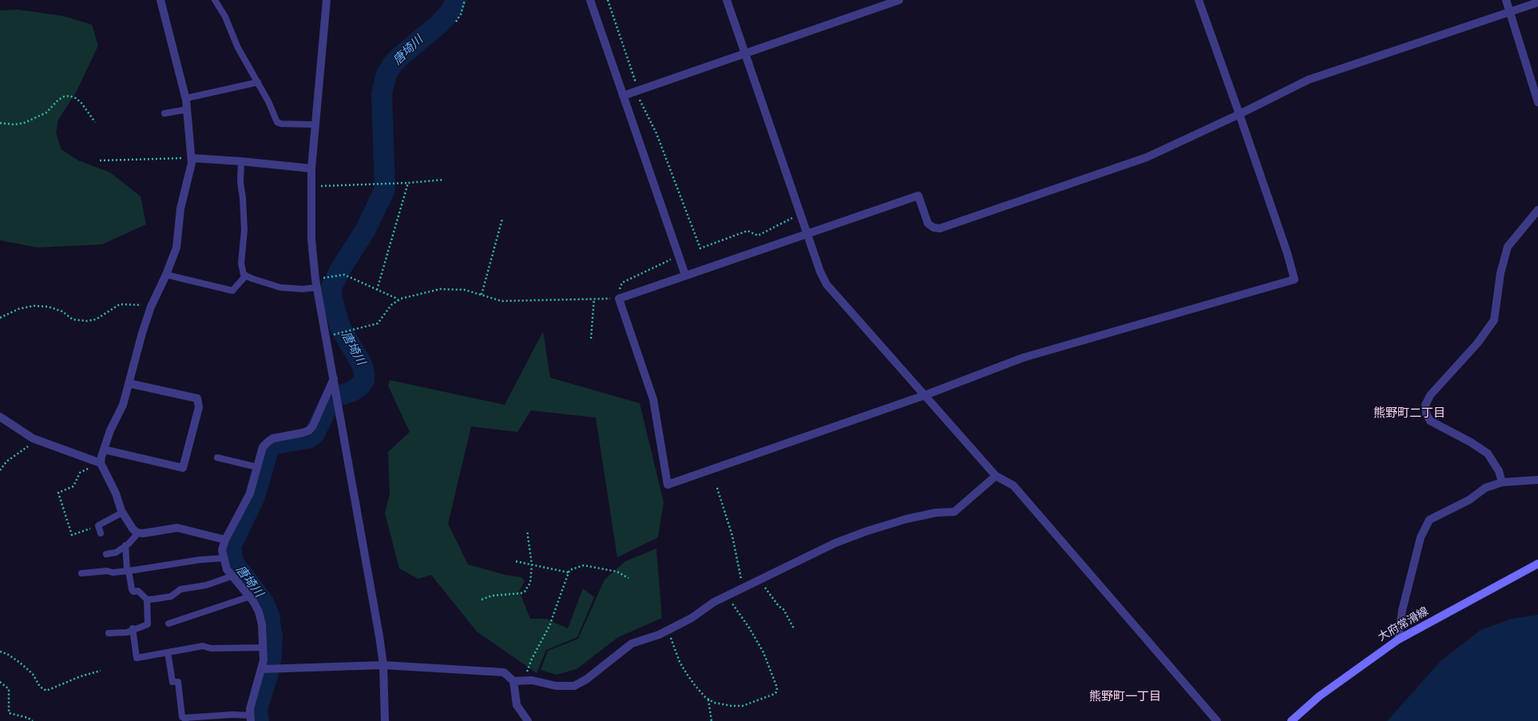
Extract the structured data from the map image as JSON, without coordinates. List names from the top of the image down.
{
  "streets": {
    "main road": ["大府常滑線"]
  },
  "districts": ["熊野町二丁目", "熊野町一丁目"],
  "water": ["唐埼川"]
}
